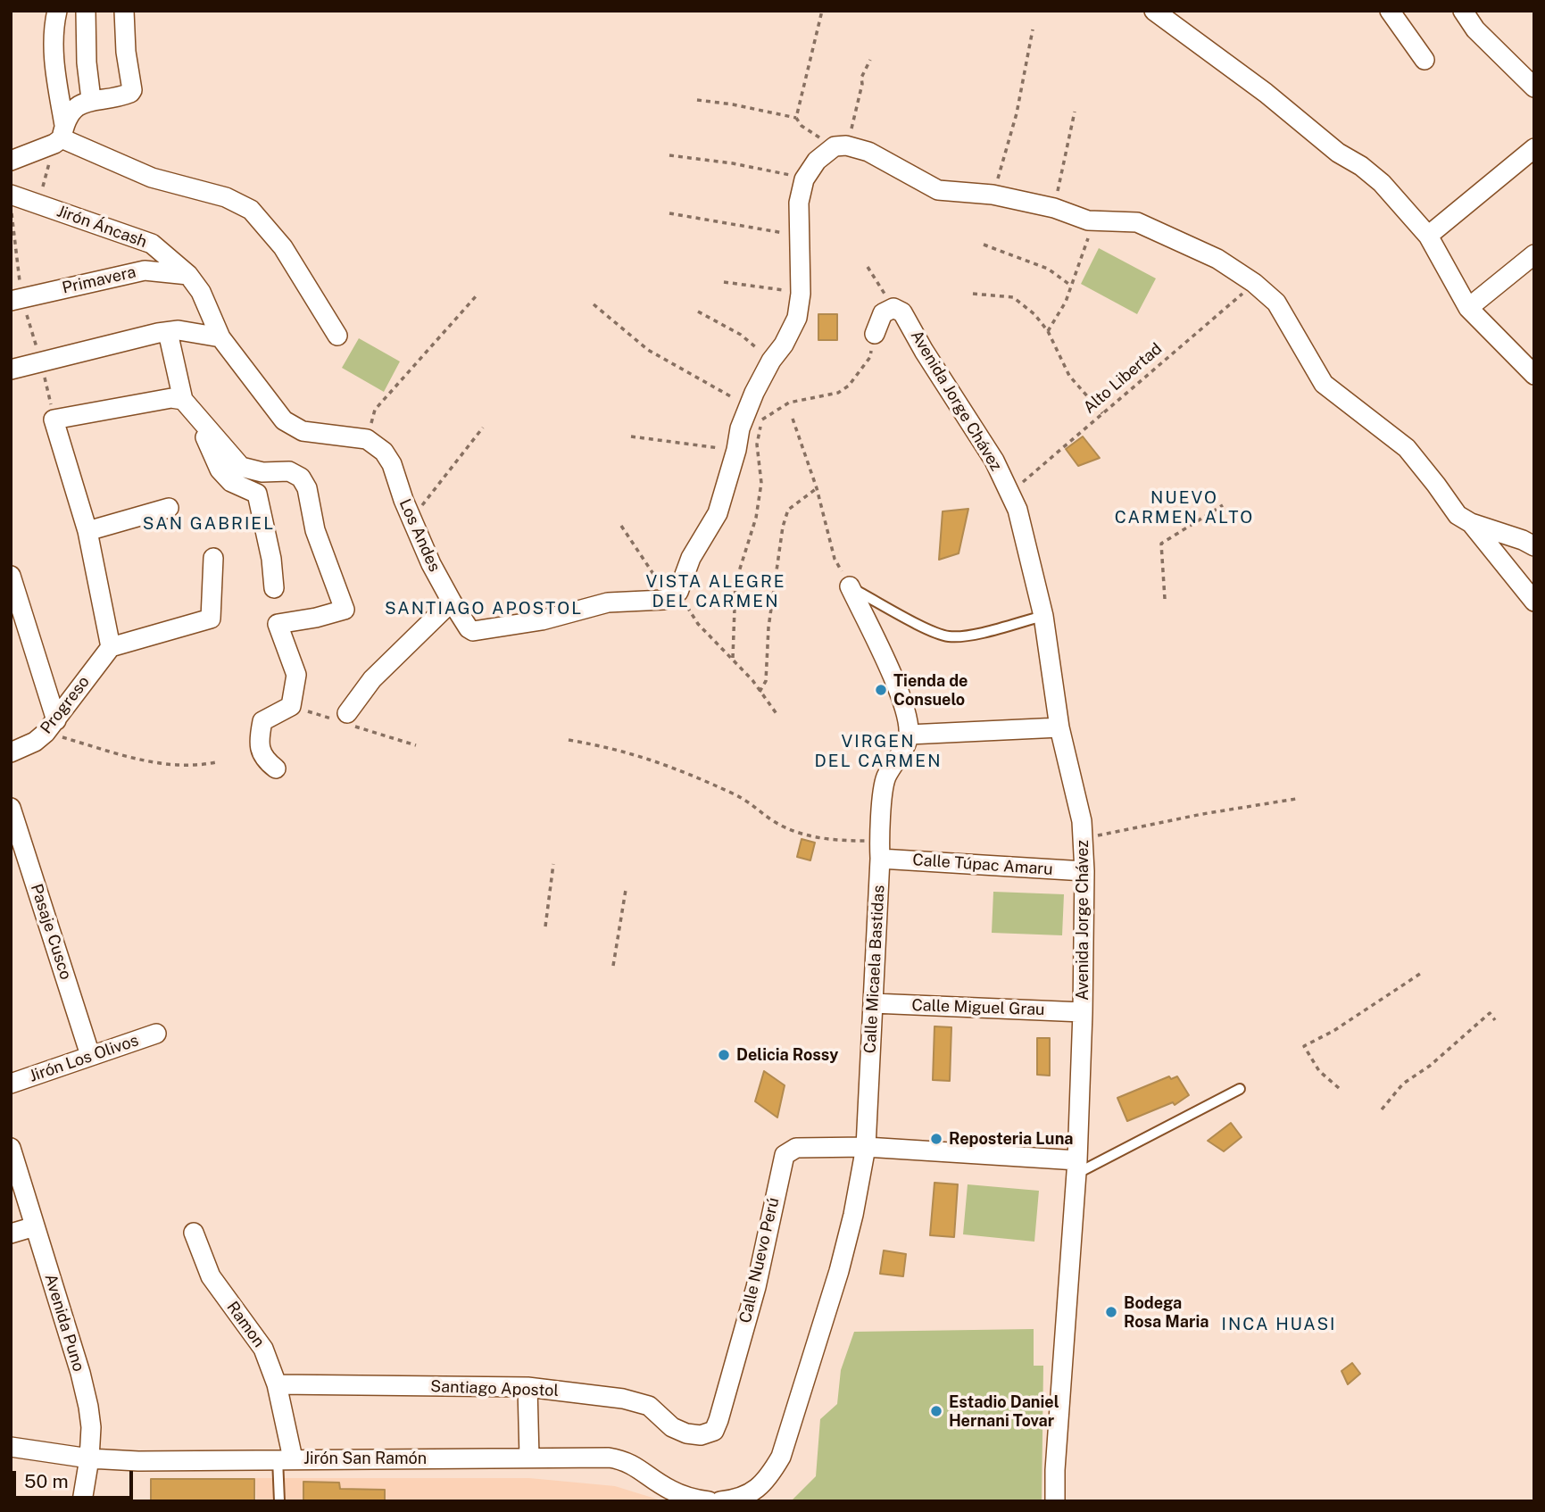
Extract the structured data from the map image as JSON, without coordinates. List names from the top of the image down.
{
  "streets": {
    "street": [
      "Jirón Áncash",
      "Primavera",
      "Avenida Jorge Chávez",
      "Los Andes",
      "Progreso",
      "Calle Túpac Amaru",
      "Pasaje Cusco",
      "Calle Micaela Bastidas",
      "Calle Miguel Grau",
      "Jirón Los Olivos",
      "Calle Nuevo Perú",
      "Avenida Puno",
      "Ramon",
      "Santiago Apostol",
      "Jirón San Ramón"
    ],
    "path": ["Alto Libertad"]
  },
  "crossings": [
    ["Jirón Áncash", "Primavera"],
    ["Alto Libertad", "Avenida Jorge Chávez"],
    ["Avenida Jorge Chávez", "Calle Túpac Amaru"],
    ["Avenida Jorge Chávez", "Calle Miguel Grau"],
    ["Avenida Jorge Chávez", "Calle Nuevo Perú"],
    ["Calle Túpac Amaru", "Calle Micaela Bastidas"],
    ["Pasaje Cusco", "Jirón Los Olivos"],
    ["Calle Micaela Bastidas", "Calle Miguel Grau"],
    ["Calle Micaela Bastidas", "Calle Nuevo Perú"],
    ["Calle Nuevo Perú", "Santiago Apostol"],
    ["Avenida Puno", "Jirón San Ramón"],
    ["Ramon", "Santiago Apostol"],
    ["Ramon", "Jirón San Ramón"]
  ],
  "districts": [
    "NUEVO CARMEN ALTO",
    "SAN GABRIEL",
    "VISTA ALEGRE DEL CARMEN",
    "SANTIAGO APOSTOL",
    "VIRGEN DEL CARMEN",
    "INCA HUASI"
  ],
  "places": [
    "Tienda de Consuelo",
    "Delicia Rossy",
    "Reposteria Luna",
    "Bodega Rosa Maria",
    "Estadio Daniel Hernani Tovar"
  ],
  "scale_bar": "50 m"
}
